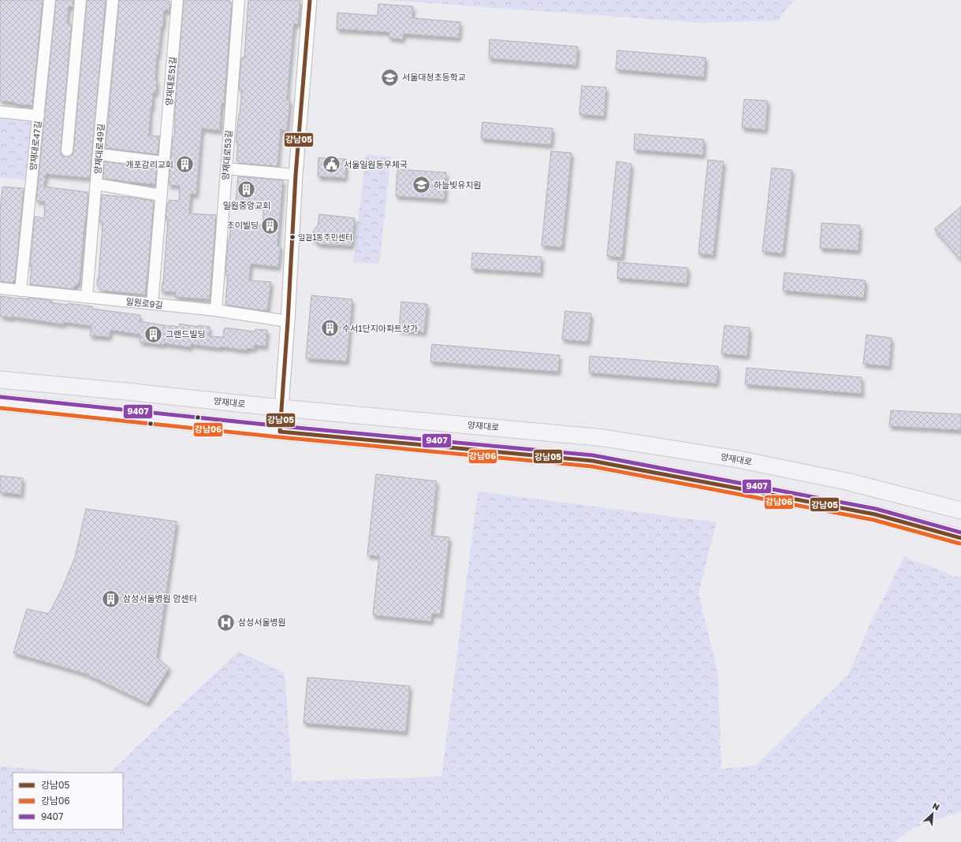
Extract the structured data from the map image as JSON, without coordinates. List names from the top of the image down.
{
  "streets": {
    "main road": ["양재대로"],
    "street": [
      "양재대로51길",
      "양재대로47길",
      "양재대로49길",
      "양재대로53길",
      "일원로9길"
    ]
  },
  "crossings": [
    ["양재대로51길", "일원로9길"],
    ["양재대로47길", "일원로9길"],
    ["양재대로49길", "일원로9길"],
    ["양재대로53길", "일원로9길"]
  ],
  "places": {
    "school or university": ["서울대청초등학교", "하늘빛유치원"],
    "building": [
      "개포감리교회",
      "일원중앙교회",
      "조이빌딩",
      "수서1단지아파트상가",
      "그랜드빌딩",
      "삼성서울병원 암센터"
    ],
    "public building": ["서울일원동우체국"],
    "other": ["일원1동주민센터"],
    "hospital": ["삼성서울병원"]
  },
  "lines": ["transit line 강남05", "transit line 9407", "transit line 강남06"],
  "legend": ["강남05", "강남06", "9407"],
  "north": "top right"
}
